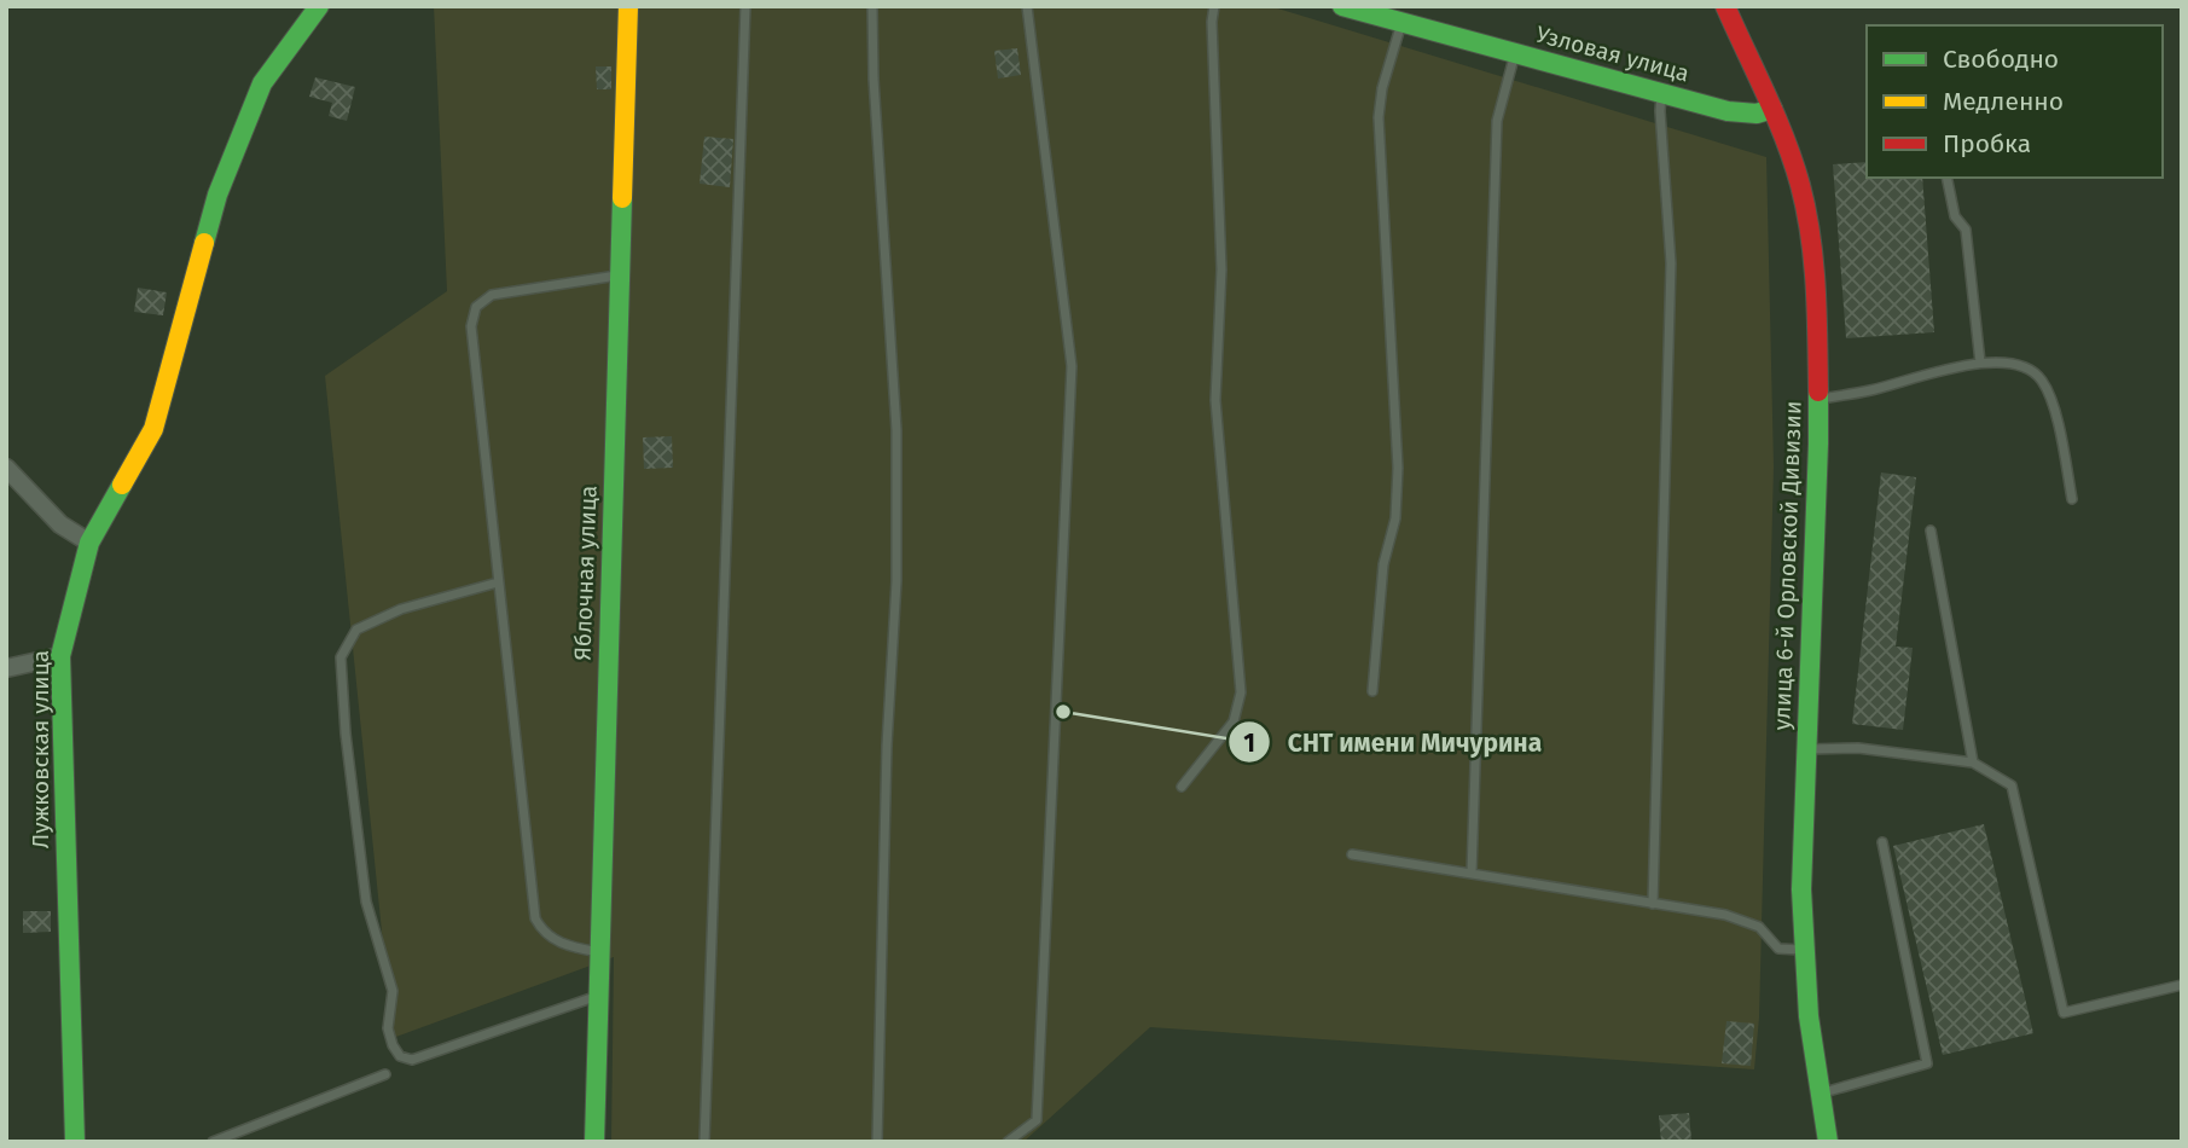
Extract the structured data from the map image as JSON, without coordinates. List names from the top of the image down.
{
  "streets": {
    "street": [
      "Узловая улица",
      "улица 6-й Орловской Дивизии",
      "Яблочная улица",
      "Лужковская улица"
    ]
  },
  "crossings": [
    ["Узловая улица", "улица 6-й Орловской Дивизии"]
  ],
  "places": ["СНТ имени Мичурина"],
  "legend": ["Свободно", "Медленно", "Пробка"]
}
